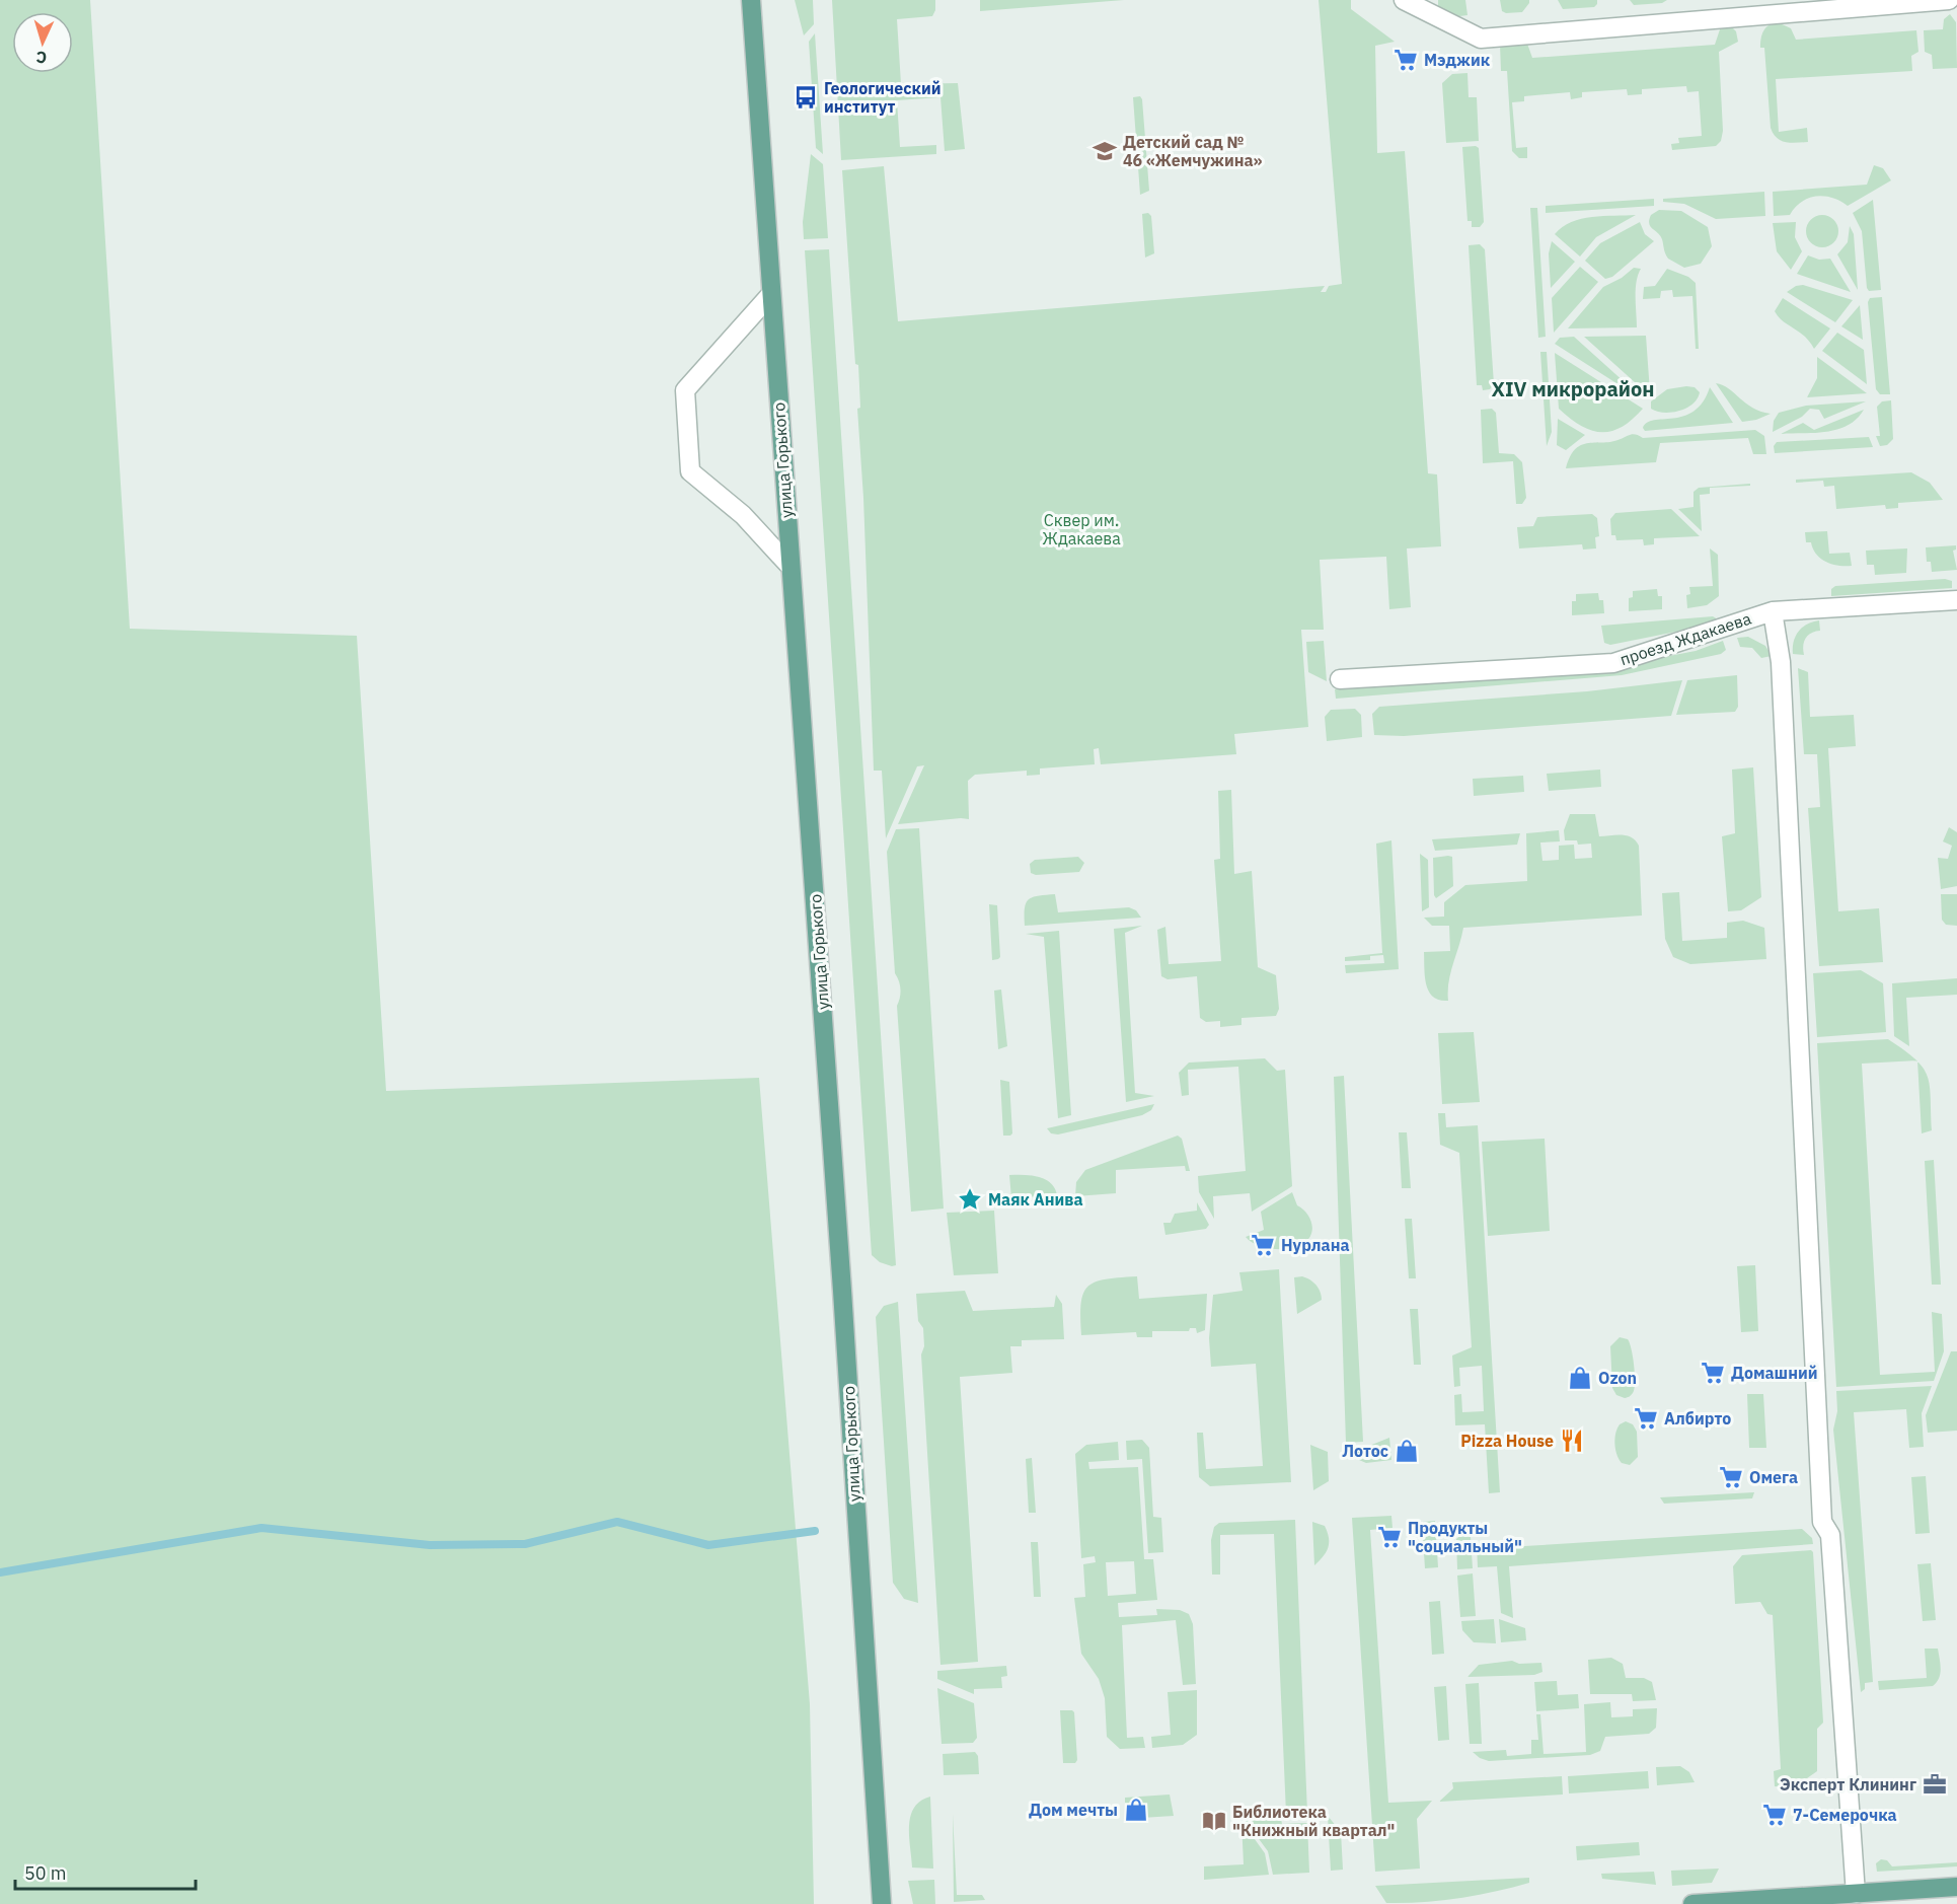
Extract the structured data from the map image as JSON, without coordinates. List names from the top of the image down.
{
  "streets": {
    "main road": ["улица Горького"],
    "street": ["проезд Ждакаева"]
  },
  "districts": ["XIV микрорайон"],
  "parks": ["Сквер им. Ждакаева"],
  "places": {
    "supermarket": [
      "Мэджик",
      "Нурлана",
      "Домашний",
      "Албирто",
      "Омега",
      "Продукты \"социальный\"",
      "7-Семерочка"
    ],
    "bus stop": ["Геологический институт"],
    "school or university": ["Детский сад № 46 «Жемчужина»"],
    "place": ["Маяк Анива"],
    "shop": ["Ozon", "Лотос", "Дом мечты"],
    "restaurant": ["Pizza House"],
    "office": ["Эксперт Клининг"],
    "library": ["Библиотека \"Книжный квартал\""]
  },
  "scale_bar": "50 m",
  "north": "bottom"
}
